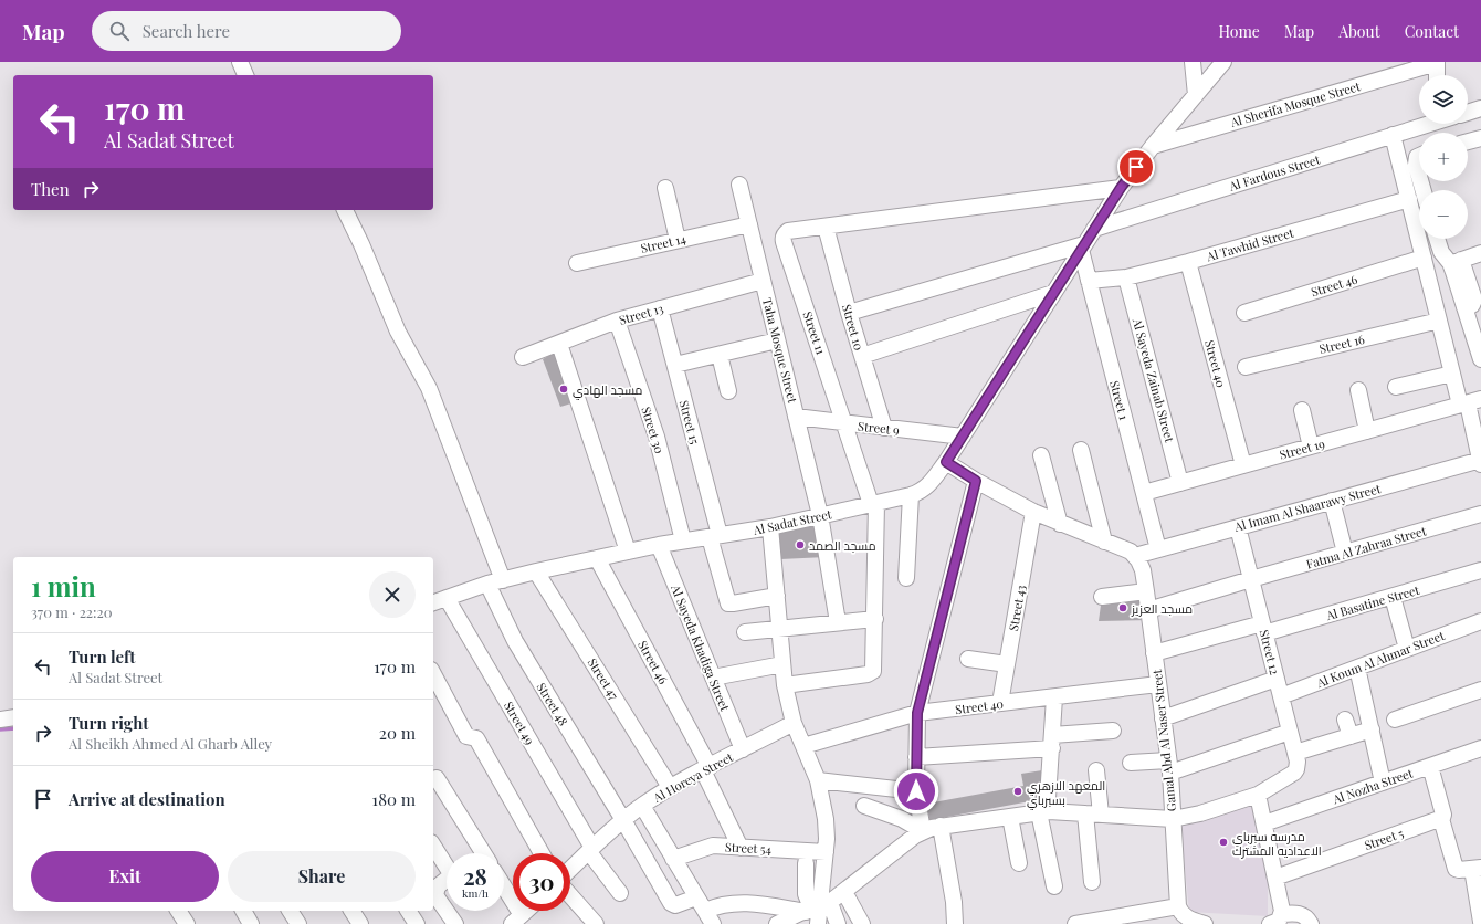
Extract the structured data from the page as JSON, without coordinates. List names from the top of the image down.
{
  "streets": {
    "street": [
      "Al Sherifa Mosque Street",
      "Al Fardous Street",
      "Street 14",
      "Al Tawhid Street",
      "Street 46",
      "Street 13",
      "Street 10",
      "Street 11",
      "Street 16",
      "Taha Mosque Street",
      "Street 40",
      "Al Sayeda Zainab Street",
      "Street 1",
      "Street 15",
      "Street 9",
      "Street 30",
      "Street 19",
      "Al Imam Al Shaarawy Street",
      "Al Sadat Street",
      "Fatma Al Zahraa Street",
      "Al Basatine Street",
      "Street 43",
      "Al Sayeda Khadiga Street",
      "Street 12",
      "Al Koum Al Ahmar Street",
      "Street 47",
      "Street 48",
      "Street 49",
      "Gamal Abd Al Naser Street",
      "Al Horeya Street",
      "Al Nozha Street",
      "Street 5",
      "Street 54"
    ]
  },
  "crossings": [
    ["Al Sherifa Mosque Street", "Al Sadat Street"],
    ["Al Fardous Street", "Al Sadat Street"],
    ["Street 14", "Taha Mosque Street"],
    ["Al Tawhid Street", "Street 40"],
    ["Al Tawhid Street", "Al Sayeda Zainab Street"],
    ["Al Tawhid Street", "Street 1"],
    ["Street 46", "Al Sadat Street"],
    ["Street 46", "Al Horeya Street"],
    ["Street 46", "Street 54"],
    ["Street 13", "Taha Mosque Street"],
    ["Street 13", "Street 15"],
    ["Street 13", "Street 30"],
    ["Street 10", "Street 11"],
    ["Street 10", "Street 9"],
    ["Street 11", "Street 9"],
    ["Street 11", "Al Sadat Street"],
    ["Taha Mosque Street", "Street 9"],
    ["Taha Mosque Street", "Al Sadat Street"],
    ["Street 40", "Street 19"],
    ["Street 40", "Street 43"],
    ["Street 40", "Gamal Abd Al Naser Street"],
    ["Al Sayeda Zainab Street", "Street 19"],
    ["Street 1", "Street 19"],
    ["Street 1", "Al Imam Al Shaarawy Street"],
    ["Street 1", "Al Sadat Street"],
    ["Street 15", "Al Sadat Street"],
    ["Street 9", "Al Sadat Street"],
    ["Street 30", "Al Sadat Street"],
    ["Al Imam Al Shaarawy Street", "Street 12"],
    ["Al Imam Al Shaarawy Street", "Gamal Abd Al Naser Street"],
    ["Al Sadat Street", "Al Sayeda Khadiga Street"],
    ["Al Sadat Street", "Street 47"],
    ["Al Sadat Street", "Street 48"],
    ["Al Sadat Street", "Street 49"],
    ["Fatma Al Zahraa Street", "Street 12"],
    ["Al Basatine Street", "Street 12"],
    ["Al Sayeda Khadiga Street", "Al Horeya Street"],
    ["Street 12", "Al Koum Al Ahmar Street"],
    ["Street 47", "Al Horeya Street"],
    ["Street 48", "Al Horeya Street"],
    ["Street 49", "Al Horeya Street"]
  ],
  "places": [
    "مسجد الهادي",
    "مسجد الصمد",
    "مسجد العزيز",
    "المعهد الازهري بسبرباي",
    "مدرسه سبرباي الاعداديه المشترك"
  ],
  "page": {
    "header": "Map",
    "search": "Search here",
    "nav": [
      "Home",
      "Map",
      "About",
      "Contact"
    ],
    "map_buttons": ["+", "−"],
    "turn": ["170 m", "Al Sadat Street"],
    "then": "Then",
    "heading": ["1 min", "370 m · 22:20"],
    "list": [
      {
        "name": "Turn left",
        "note": "Al Sadat Street",
        "value": "170 m"
      },
      {
        "name": "Turn right",
        "note": "Al Sheikh Ahmed Al Gharb Alley",
        "value": "20 m"
      },
      {
        "name": "Arrive at destination",
        "value": "180 m"
      }
    ],
    "buttons": ["Exit", "Share"],
    "speed": "28 km/h",
    "limit": "30"
  }
}
